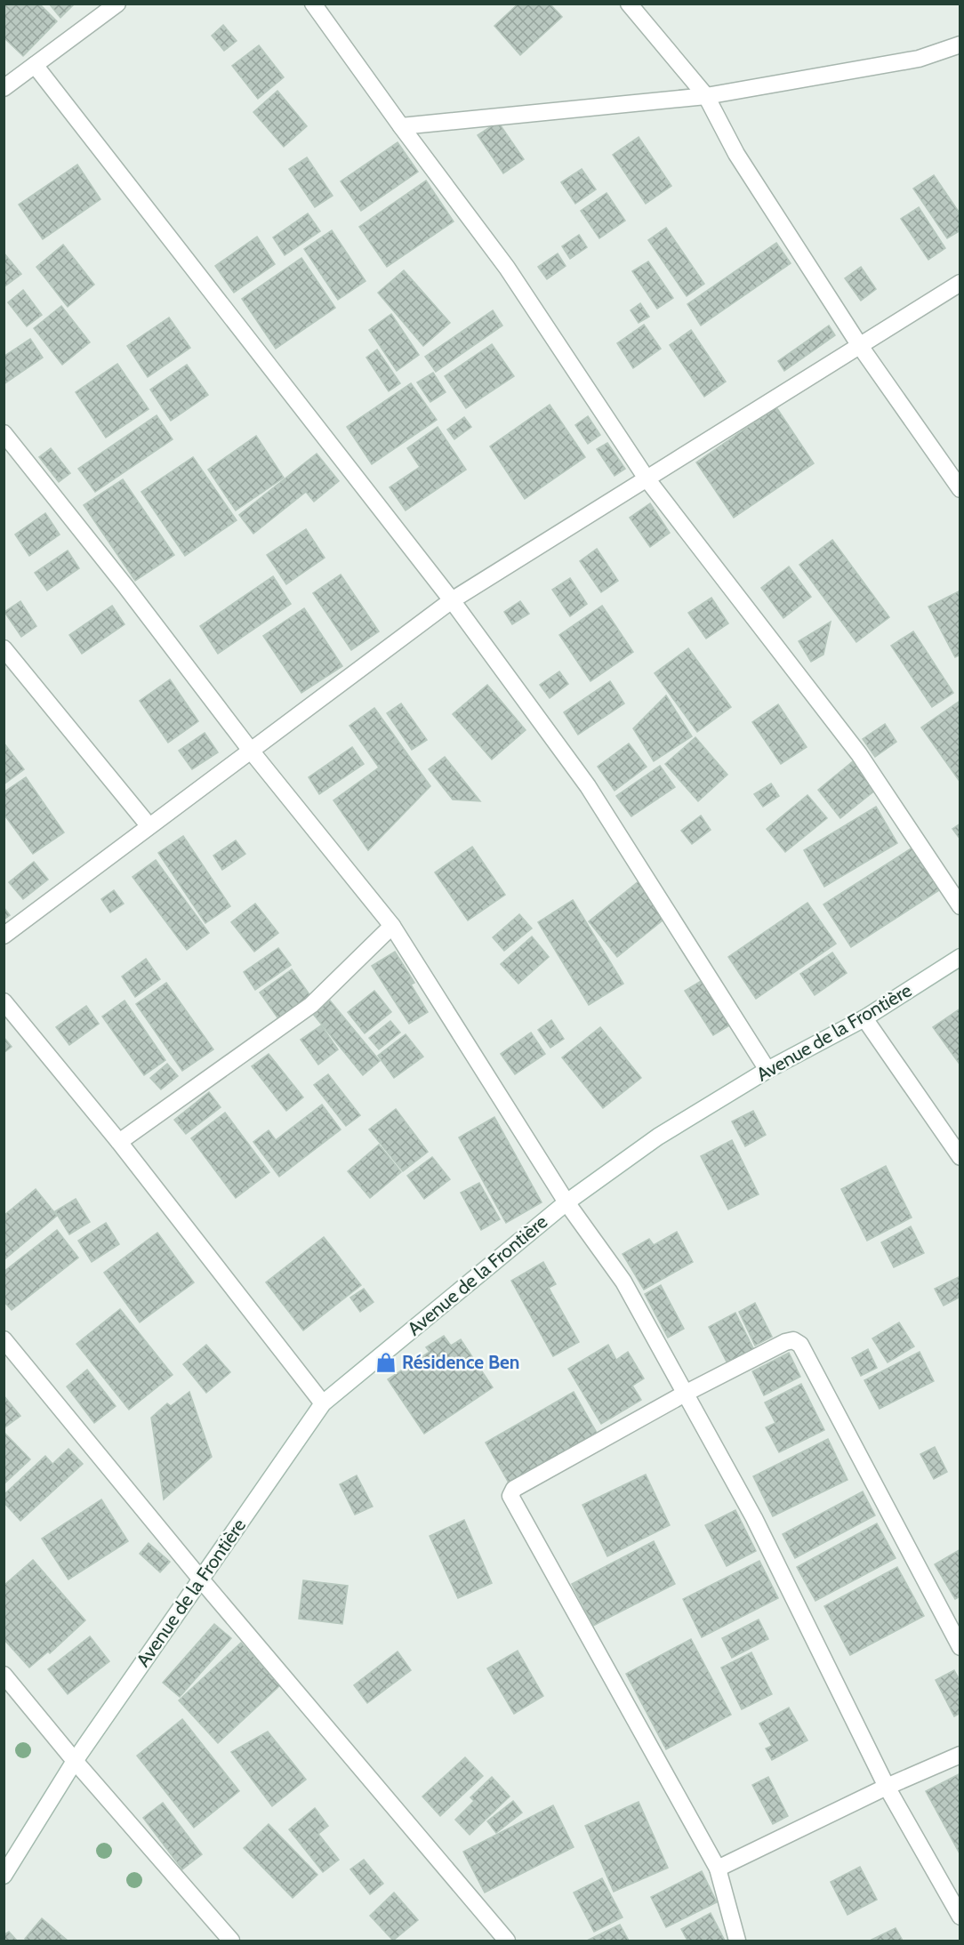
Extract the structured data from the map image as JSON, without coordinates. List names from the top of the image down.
{
  "streets": {
    "street": ["Avenue de la Frontière"]
  },
  "places": {
    "shop": ["Résidence Ben"]
  }
}
